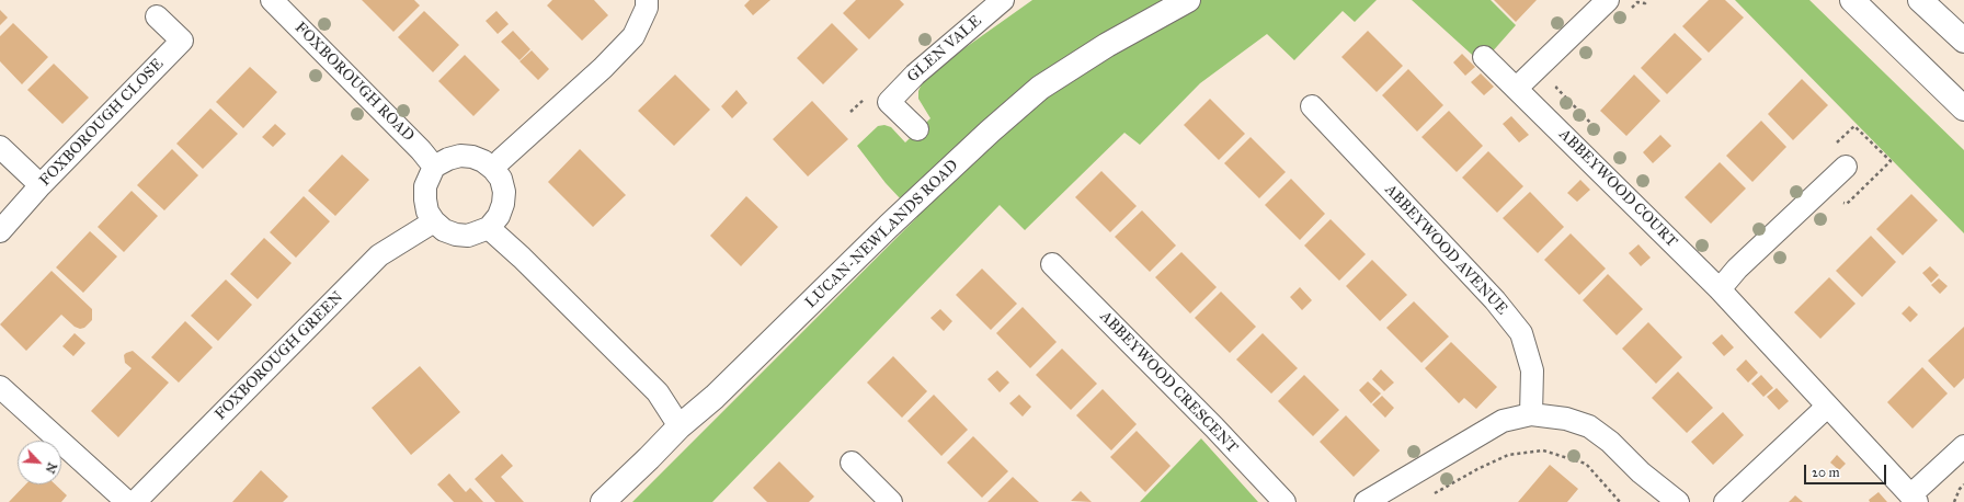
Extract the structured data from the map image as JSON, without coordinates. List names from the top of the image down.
{
  "streets": {
    "street": [
      "GLEN VALE",
      "FOXBOROUGH ROAD",
      "FOXBOROUGH CLOSE",
      "ABBEYWOOD COURT",
      "LUCAN-NEWLANDS ROAD",
      "ABBEYWOOD AVENUE",
      "FOXBOROUGH GREEN",
      "ABBEYWOOD CRESCENT"
    ]
  },
  "crossings": [
    ["FOXBOROUGH ROAD", "FOXBOROUGH GREEN"]
  ],
  "scale_bar": "20 m",
  "north": "bottom right"
}
